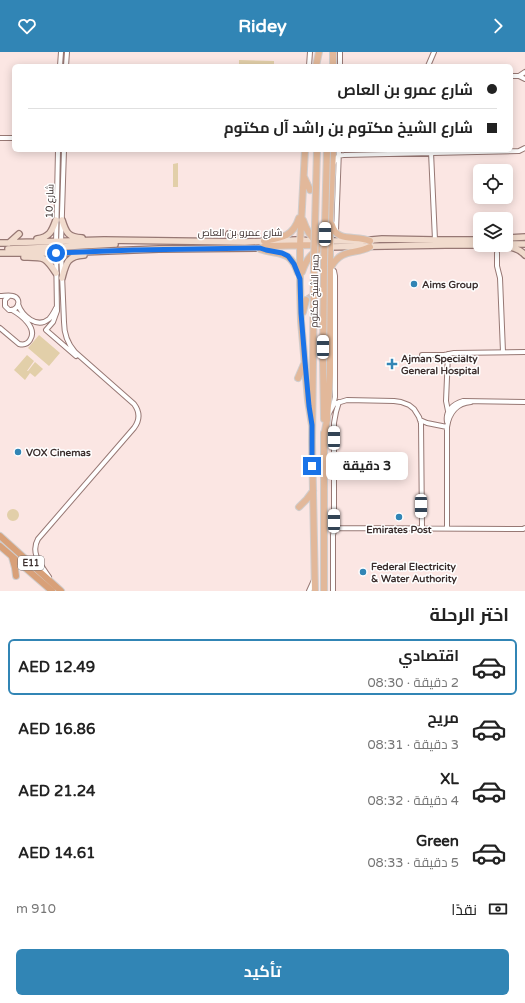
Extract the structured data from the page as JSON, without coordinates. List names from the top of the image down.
{
  "streets": {
    "highway": ["E11"],
    "main road": ["شارع عمرو بن العاص", "جسر الشيخ مكتوم"],
    "street": ["شارع 10"]
  },
  "crossings": [
    ["شارع 10", "شارع عمرو بن العاص"]
  ],
  "places": {
    "other": [
      "Aims Group",
      "VOX Cinemas",
      "Emirates Post",
      "Federal Electricity & Water Authority"
    ],
    "health": ["Ajman Specialty General Hospital"]
  },
  "page": {
    "header": "Ridey",
    "banner": ["شارع عمرو بن العاص", "شارع الشيخ مكتوم بن راشد آل مكتوم"],
    "bubble": "3 دقيقة",
    "heading": "اختر الرحلة",
    "list": [
      {
        "name": "اقتصادي",
        "note": "2 دقيقة · 08:30",
        "value": "AED 12.49"
      },
      {
        "name": "مريح",
        "note": "3 دقيقة · 08:31",
        "value": "AED 16.86"
      },
      {
        "name": "XL",
        "note": "4 دقيقة · 08:32",
        "value": "AED 21.24"
      },
      {
        "name": "Green",
        "note": "5 دقيقة · 08:33",
        "value": "AED 14.61"
      }
    ],
    "pay": ["نقدًا", "910 m"],
    "buttons": "تأكيد"
  }
}
